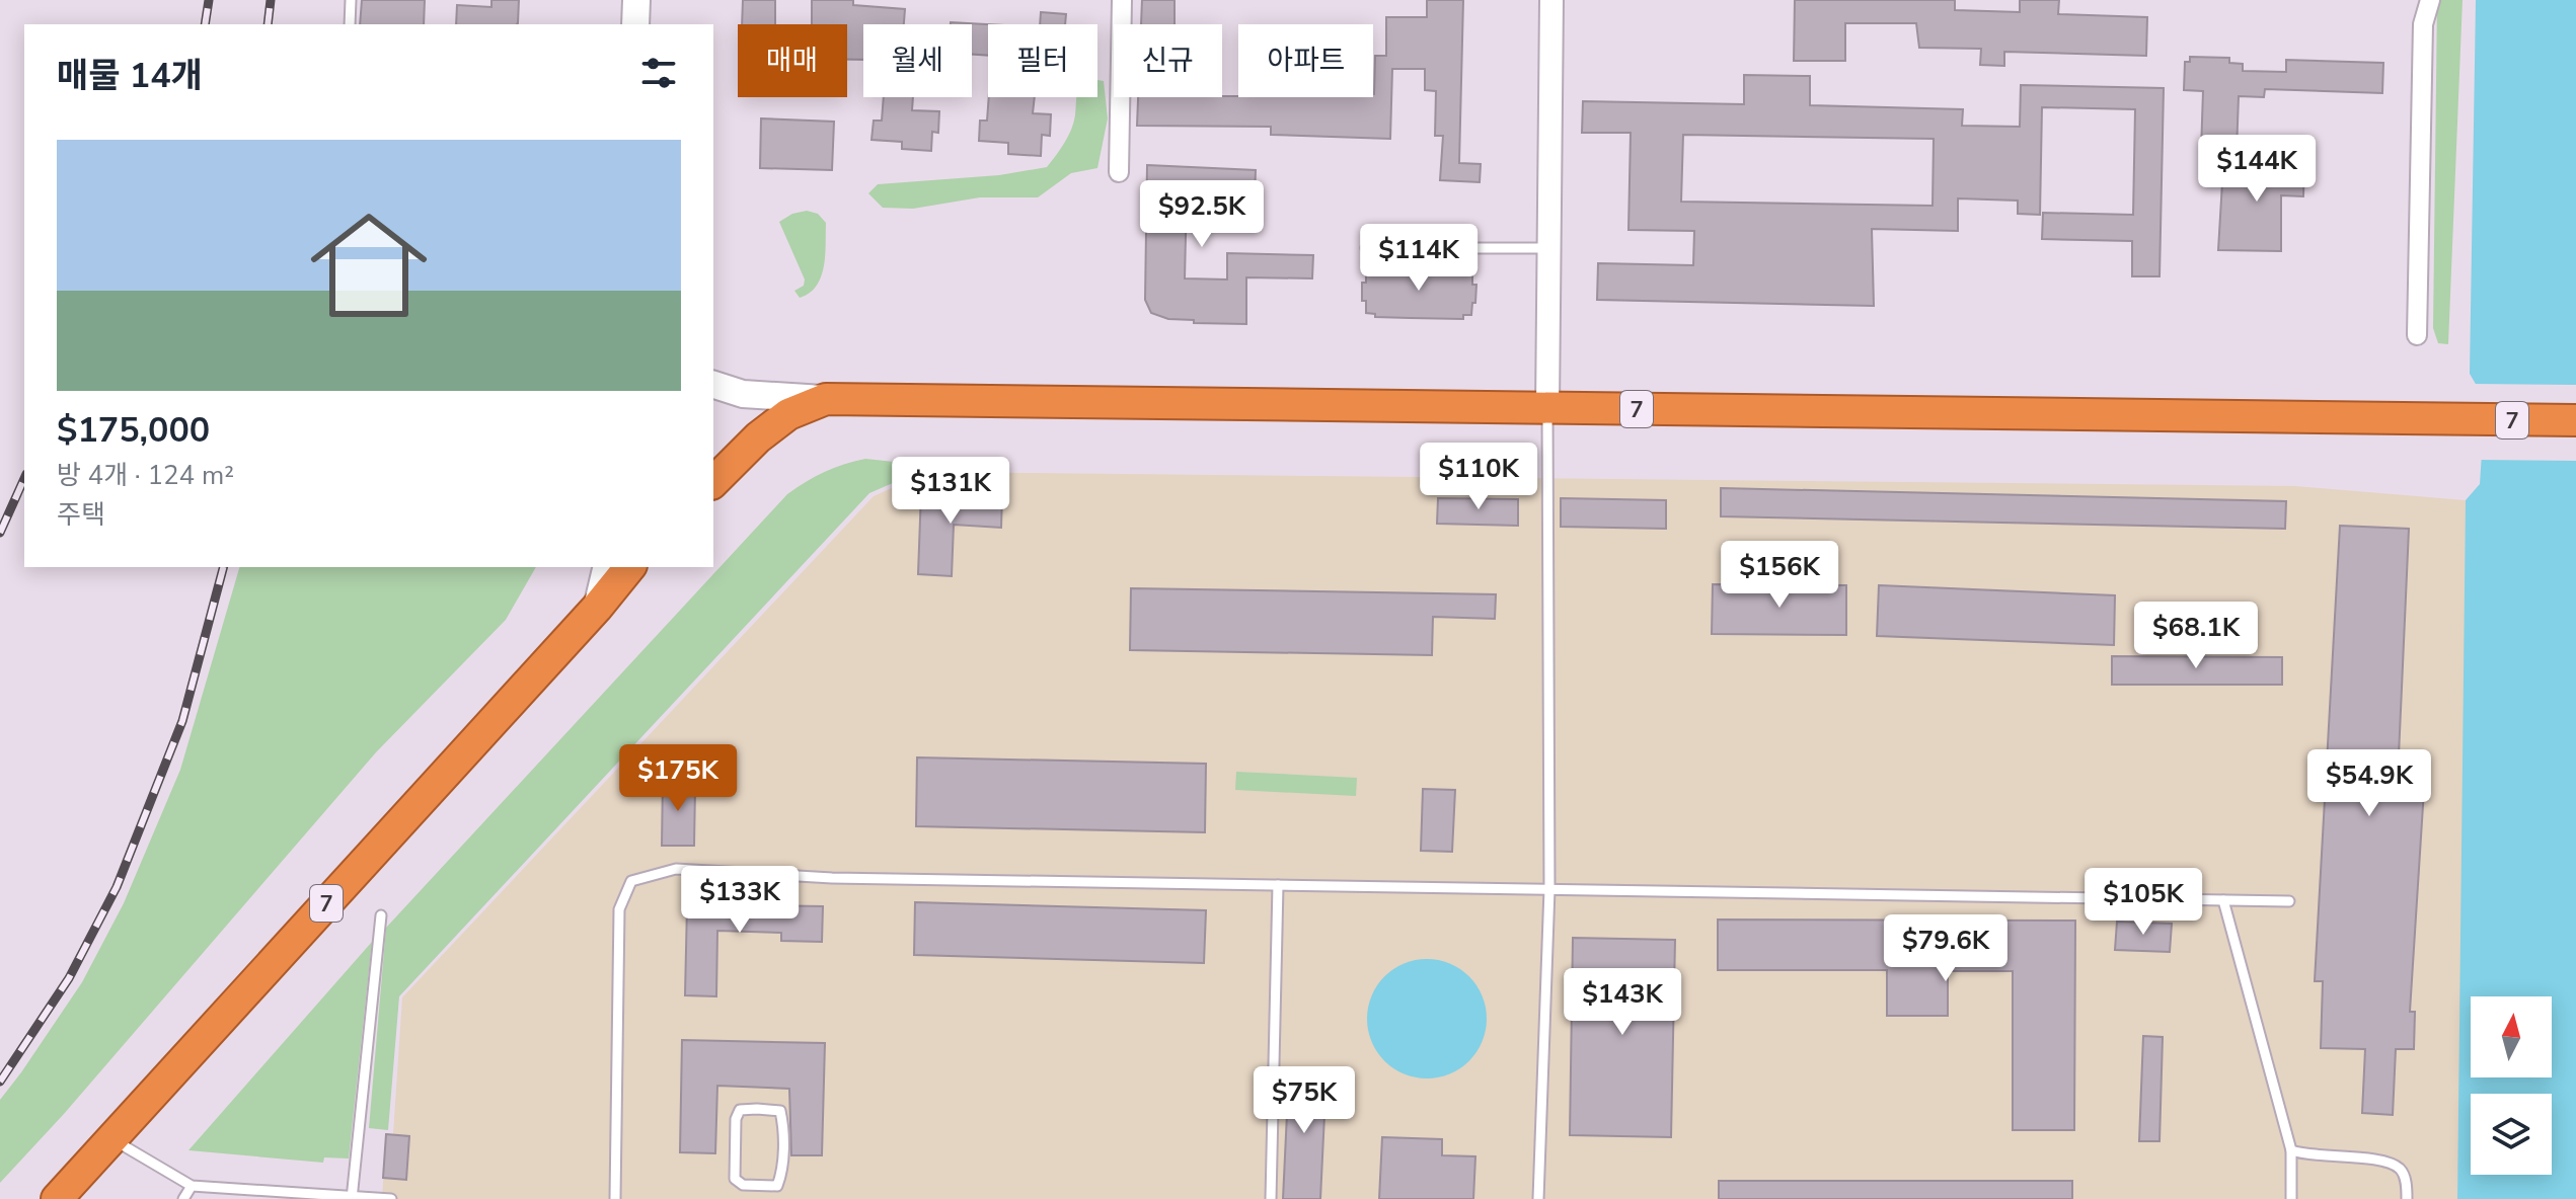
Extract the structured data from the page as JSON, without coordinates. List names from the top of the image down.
{
  "streets": {
    "highway": ["7"]
  },
  "north": "top",
  "page": {
    "chip": [
      "매매",
      "월세",
      "필터",
      "신규",
      "아파트"
    ],
    "heading": "매물 14개",
    "list": [
      {
        "name": "$175,000",
        "note": "방 4개 · 124 m² · 주택"
      }
    ],
    "price": [
      "$144K",
      "$92.5K",
      "$114K",
      "$110K",
      "$131K",
      "$156K",
      "$68.1K",
      "$175K",
      "$54.9K",
      "$133K",
      "$105K",
      "$79.6K",
      "$143K",
      "$75K"
    ]
  }
}
